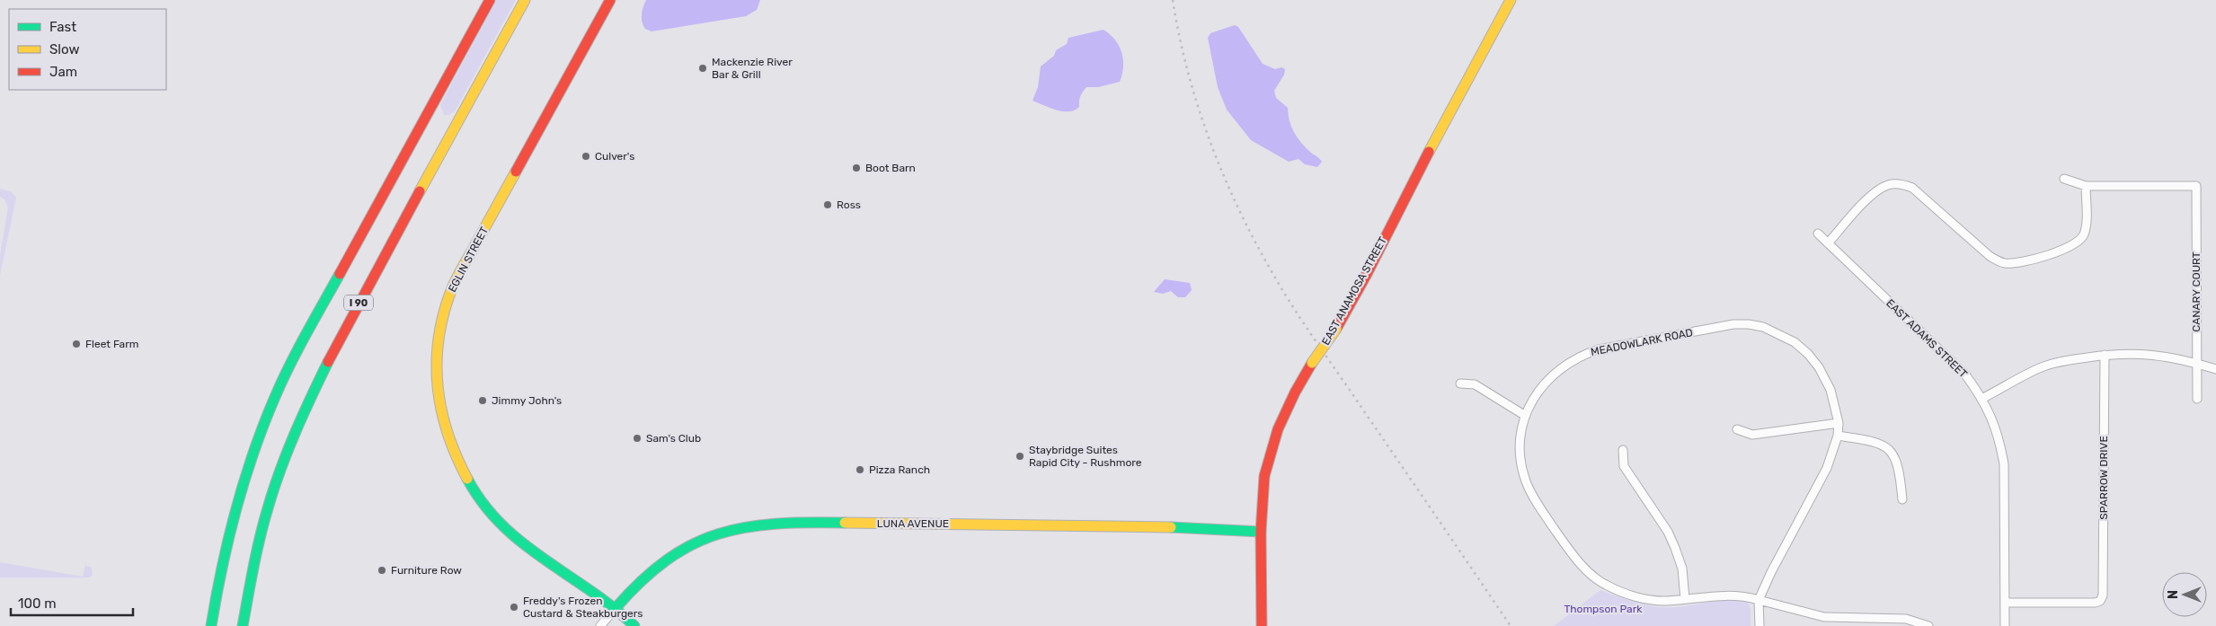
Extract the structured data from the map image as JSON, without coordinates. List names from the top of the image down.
{
  "streets": {
    "main road": [
      "EGLIN STREET",
      "EAST ANAMOSA STREET",
      "I 90",
      "LUNA AVENUE"
    ],
    "street": [
      "CANARY COURT",
      "EAST ADAMS STREET",
      "MEADOWLARK ROAD",
      "SPARROW DRIVE"
    ]
  },
  "crossings": [
    ["EGLIN STREET", "LUNA AVENUE"],
    ["EAST ANAMOSA STREET", "LUNA AVENUE"],
    ["EAST ADAMS STREET", "SPARROW DRIVE"]
  ],
  "parks": ["Thompson Park"],
  "places": [
    "Mackenzie River Bar & Grill",
    "Culver's",
    "Boot Barn",
    "Ross",
    "Fleet Farm",
    "Jimmy John's",
    "Sam's Club",
    "Staybridge Suites Rapid City - Rushmore",
    "Pizza Ranch",
    "Furniture Row",
    "Freddy's Frozen Custard & Steakburgers"
  ],
  "legend": ["Fast", "Slow", "Jam"],
  "scale_bar": "100 m",
  "north": "left"
}
